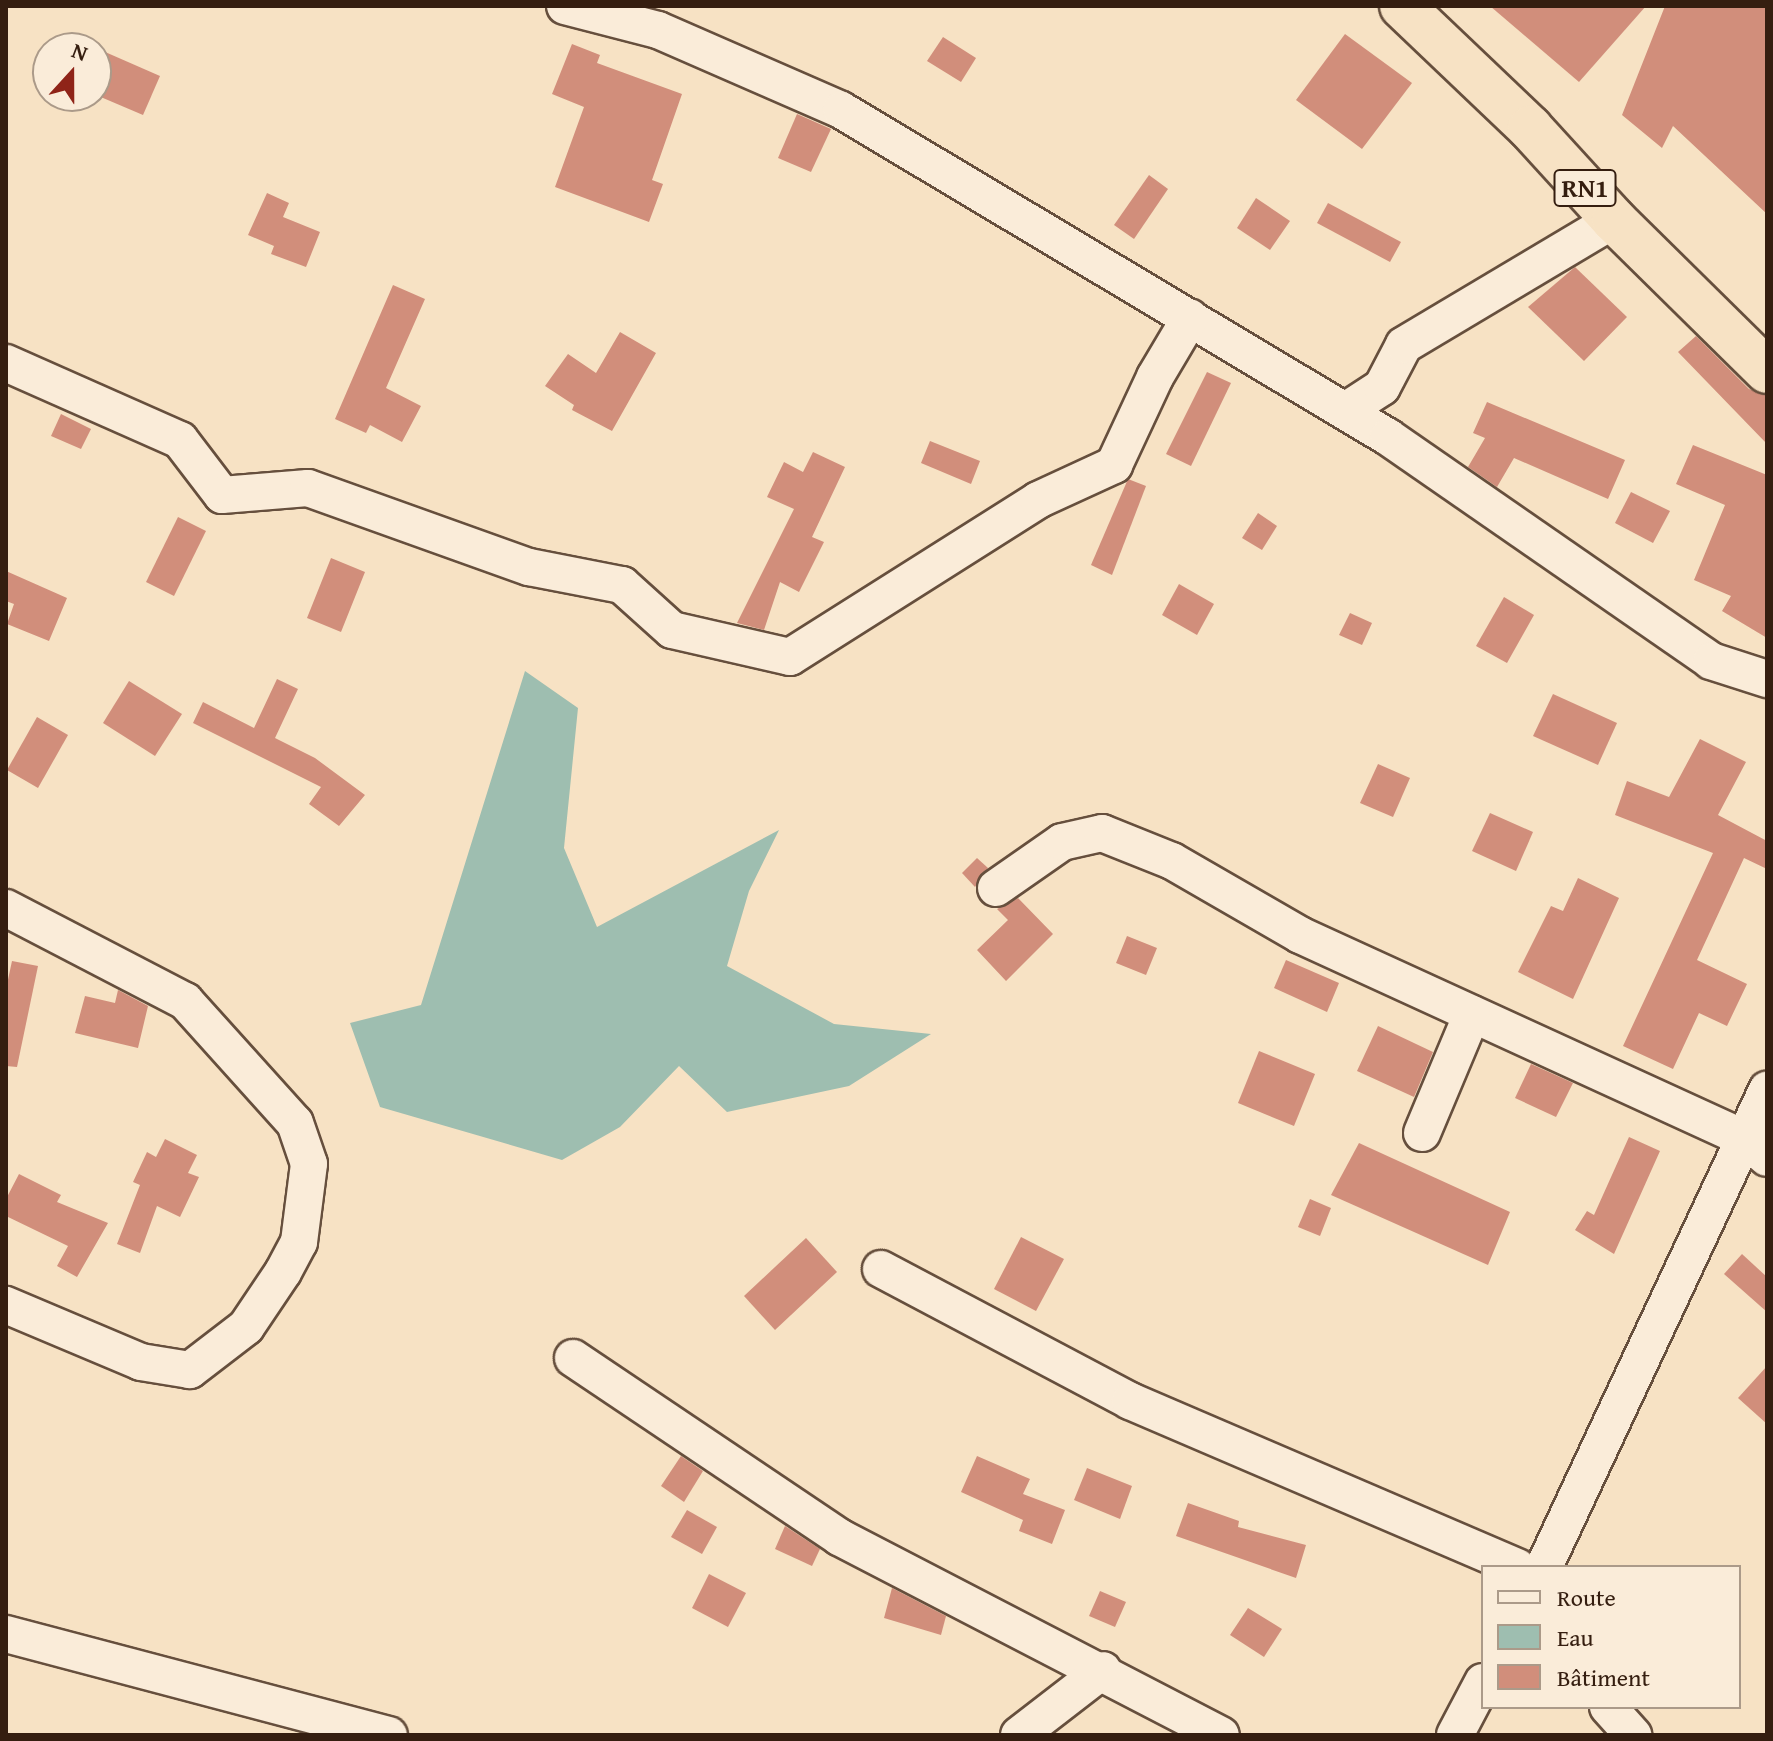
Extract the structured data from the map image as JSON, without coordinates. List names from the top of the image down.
{
  "streets": {
    "highway": ["RN1"]
  },
  "legend": ["Route", "Eau", "Bâtiment"],
  "north": "top"
}
